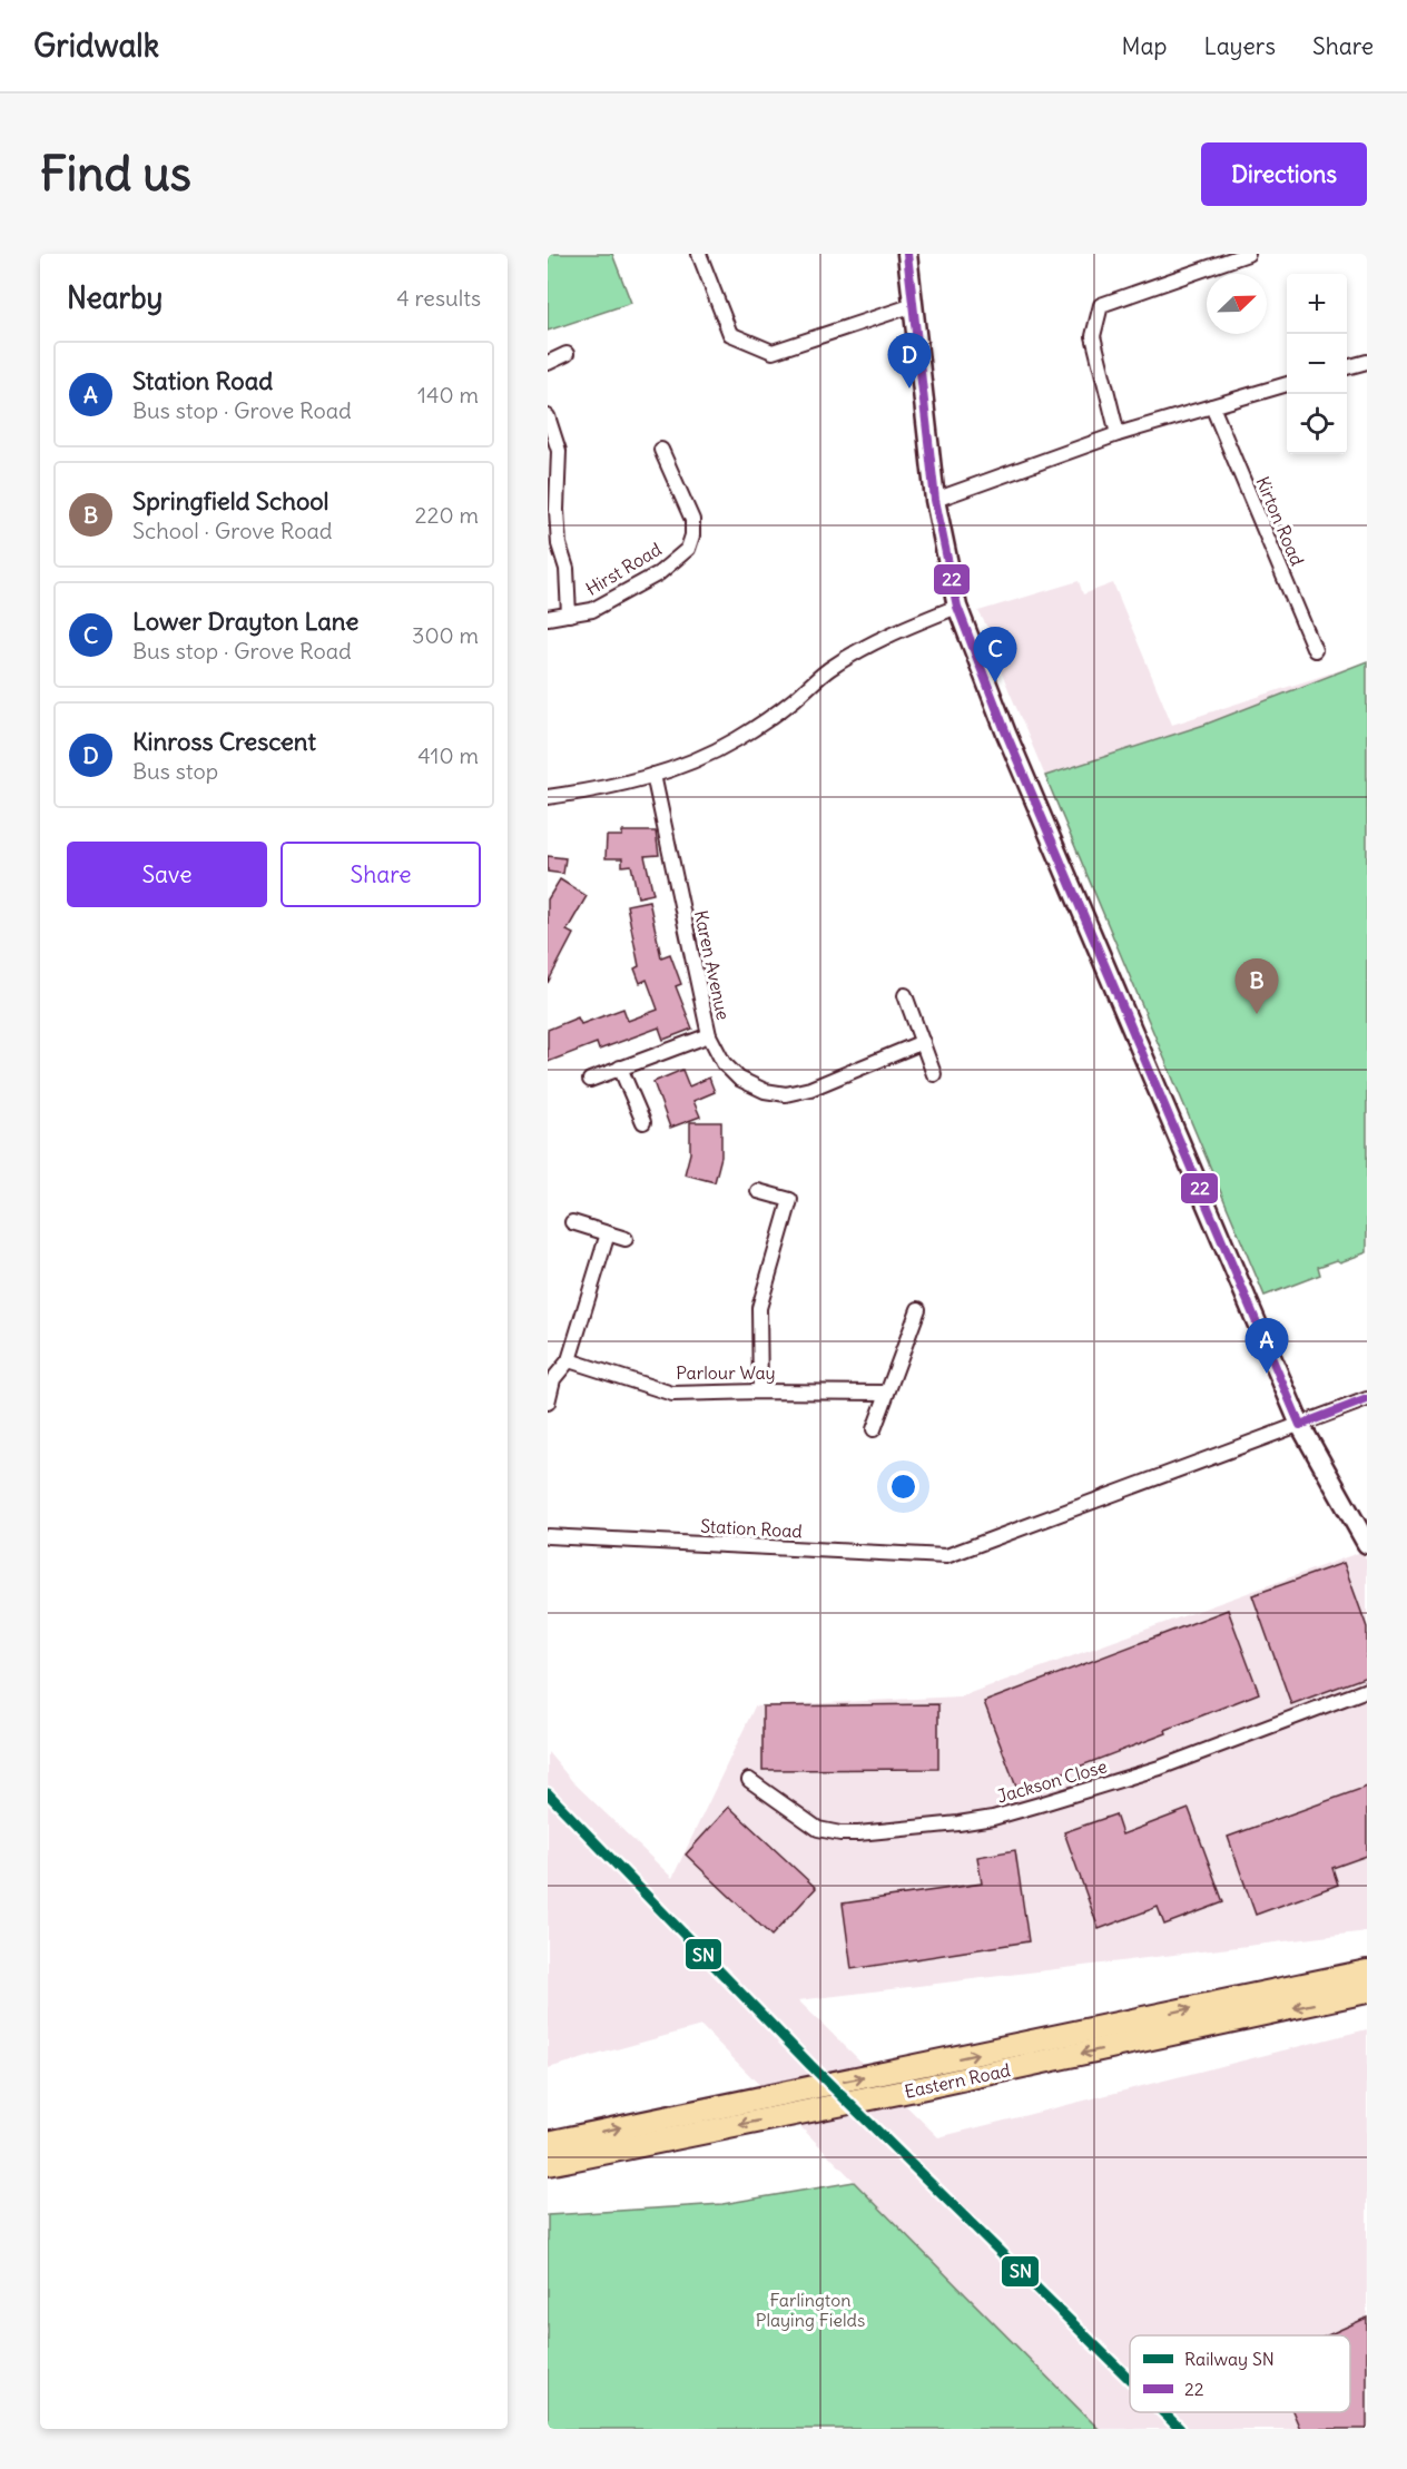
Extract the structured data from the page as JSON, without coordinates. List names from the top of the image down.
{
  "streets": {
    "main road": ["Eastern Road"],
    "street": [
      "Kirton Road",
      "Hirst Road",
      "Karen Avenue",
      "Parlour Way",
      "Station Road",
      "Jackson Close"
    ]
  },
  "parks": ["Farlington Playing Fields"],
  "lines": ["transit line 22", "rail line SN"],
  "legend": ["Railway SN", "22"],
  "north": "top right",
  "page": {
    "header": "Gridwalk",
    "nav": ["Map", "Layers", "Share"],
    "buttons": [
      "Directions",
      ["Save", "Share"]
    ],
    "title": "Find us",
    "heading": ["Nearby", "4 results"],
    "map_buttons": ["+", "−"],
    "pins": [
      "D",
      "C",
      "B",
      "A"
    ],
    "list": [
      {
        "mark": "A",
        "name": "Station Road",
        "note": "Bus stop · Grove Road",
        "value": "140 m"
      },
      {
        "mark": "B",
        "name": "Springfield School",
        "note": "School · Grove Road",
        "value": "220 m"
      },
      {
        "mark": "C",
        "name": "Lower Drayton Lane",
        "note": "Bus stop · Grove Road",
        "value": "300 m"
      },
      {
        "mark": "D",
        "name": "Kinross Crescent",
        "note": "Bus stop",
        "value": "410 m"
      }
    ]
  }
}
